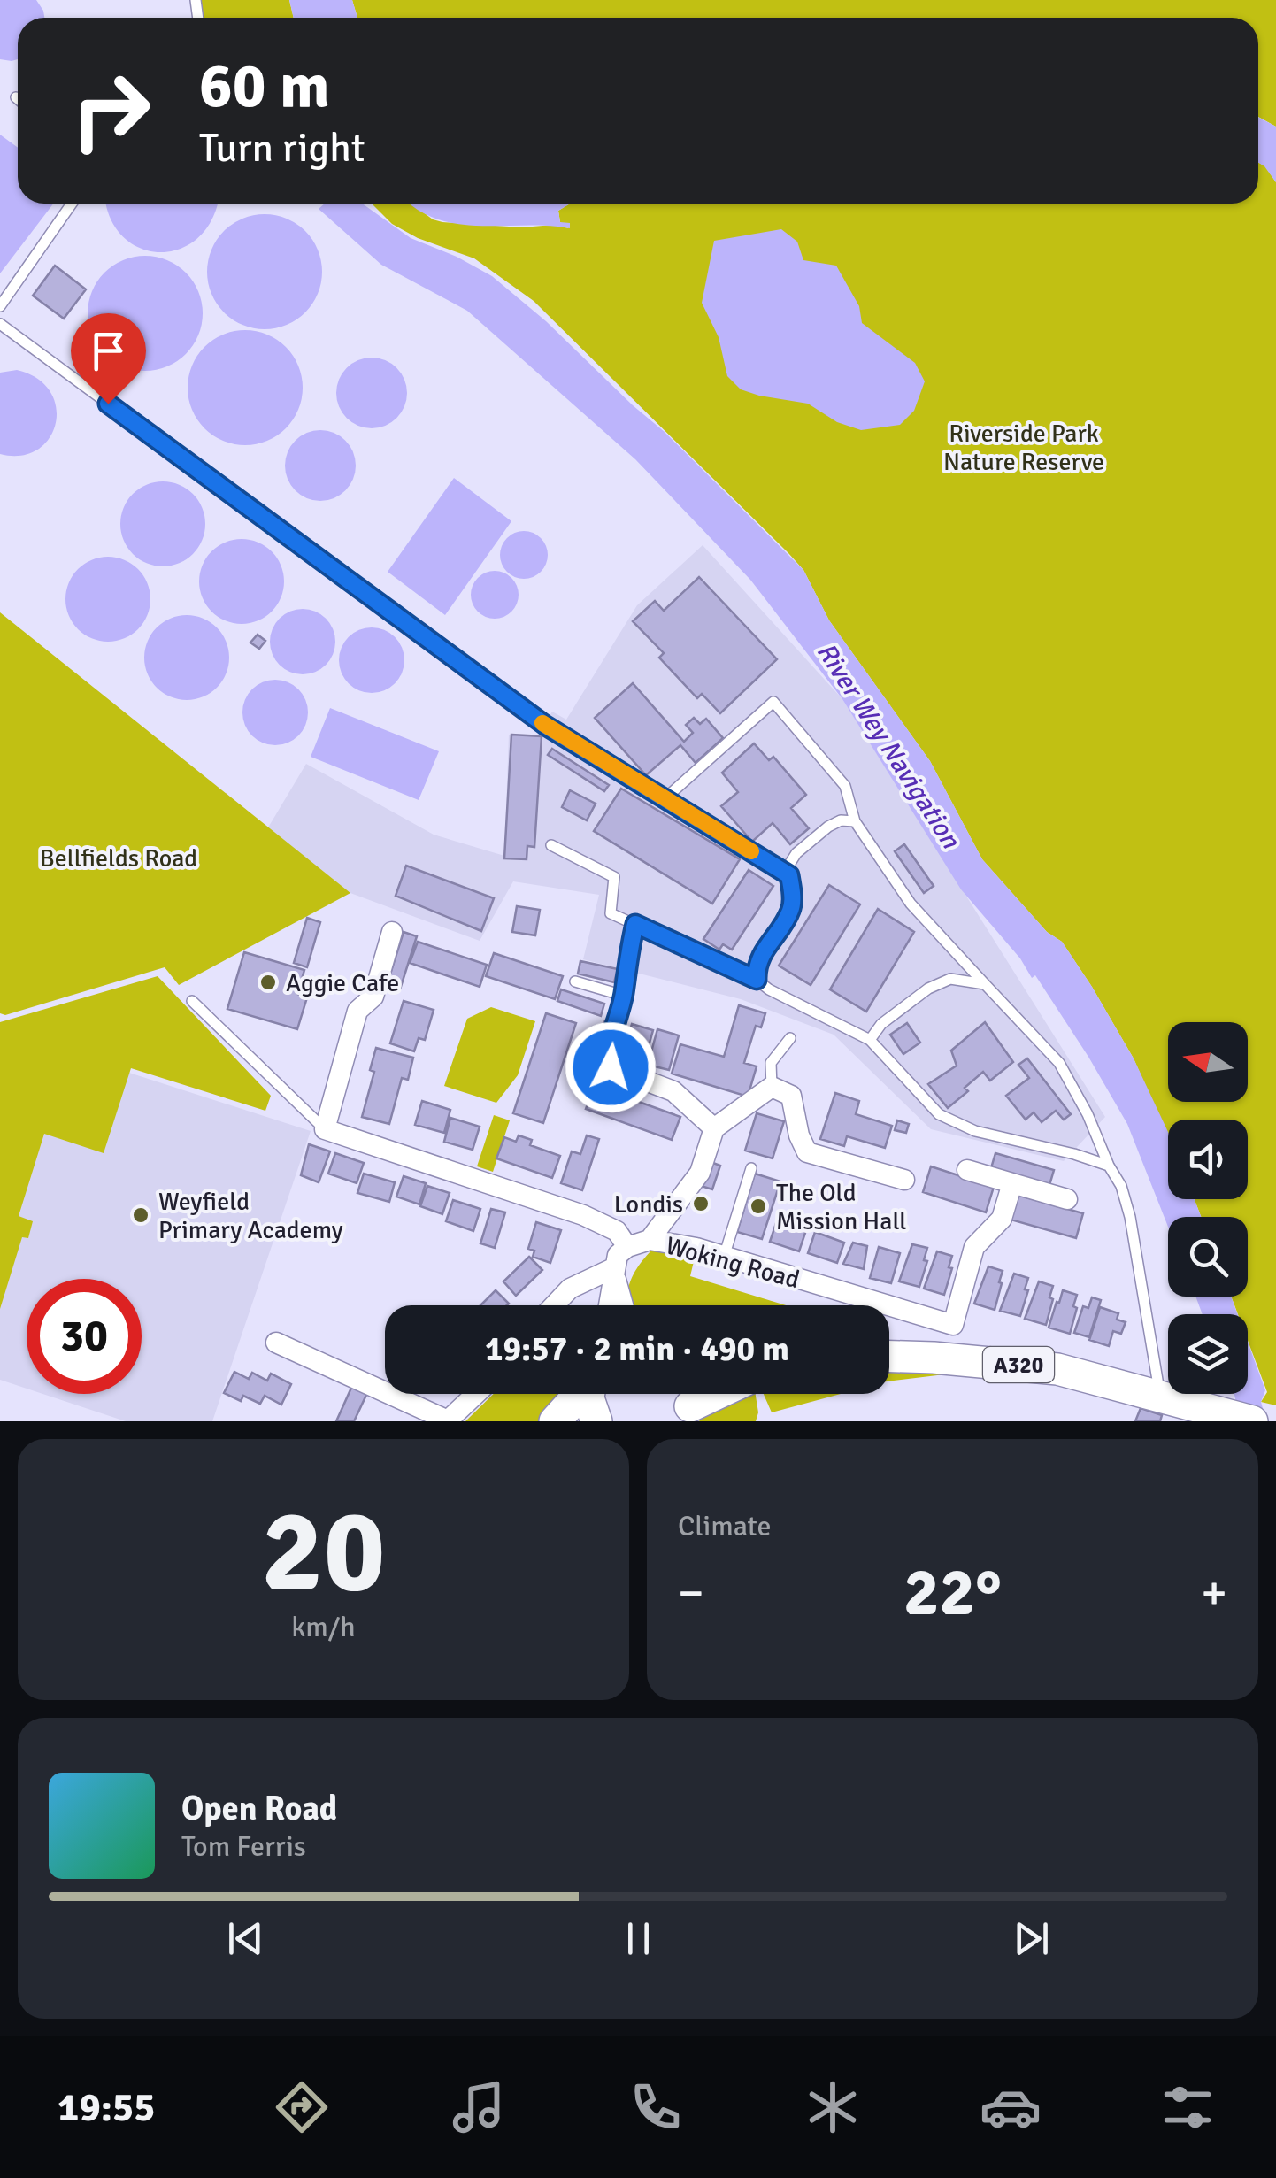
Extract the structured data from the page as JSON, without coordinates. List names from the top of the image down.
{
  "streets": {
    "main road": ["A320"],
    "street": ["Woking Road"]
  },
  "water": ["River Wey Navigation"],
  "parks": ["Riverside Park Nature Reserve", "Bellfields Road"],
  "places": [
    "Aggie Cafe",
    "Londis",
    "The Old Mission Hall",
    "Weyfield Primary Academy"
  ],
  "north": "left",
  "page": {
    "turn": ["60 m", "Turn right"],
    "limit": "30",
    "trip": "19:57 · 2 min · 490 m",
    "tile": [
      ["20", "km/h"],
      "Climate"
    ],
    "heat": ["−", "22°", "+"],
    "song": ["Open Road", "Tom Ferris"],
    "tabs": "19:55"
  }
}
